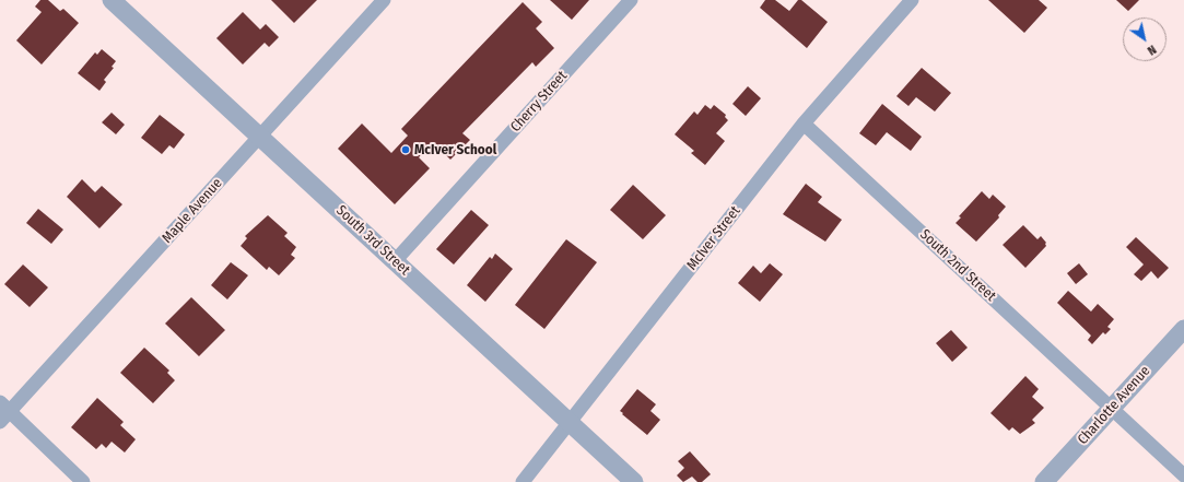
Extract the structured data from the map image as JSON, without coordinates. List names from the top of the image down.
{
  "streets": {
    "street": [
      "Cherry Street",
      "Maple Avenue",
      "McIver Street",
      "South 3rd Street",
      "South 2nd Street",
      "Charlotte Avenue"
    ]
  },
  "crossings": [
    ["Cherry Street", "South 3rd Street"],
    ["Maple Avenue", "South 3rd Street"],
    ["McIver Street", "South 3rd Street"],
    ["McIver Street", "South 2nd Street"],
    ["South 2nd Street", "Charlotte Avenue"]
  ],
  "places": ["McIver School"],
  "north": "bottom right"
}
